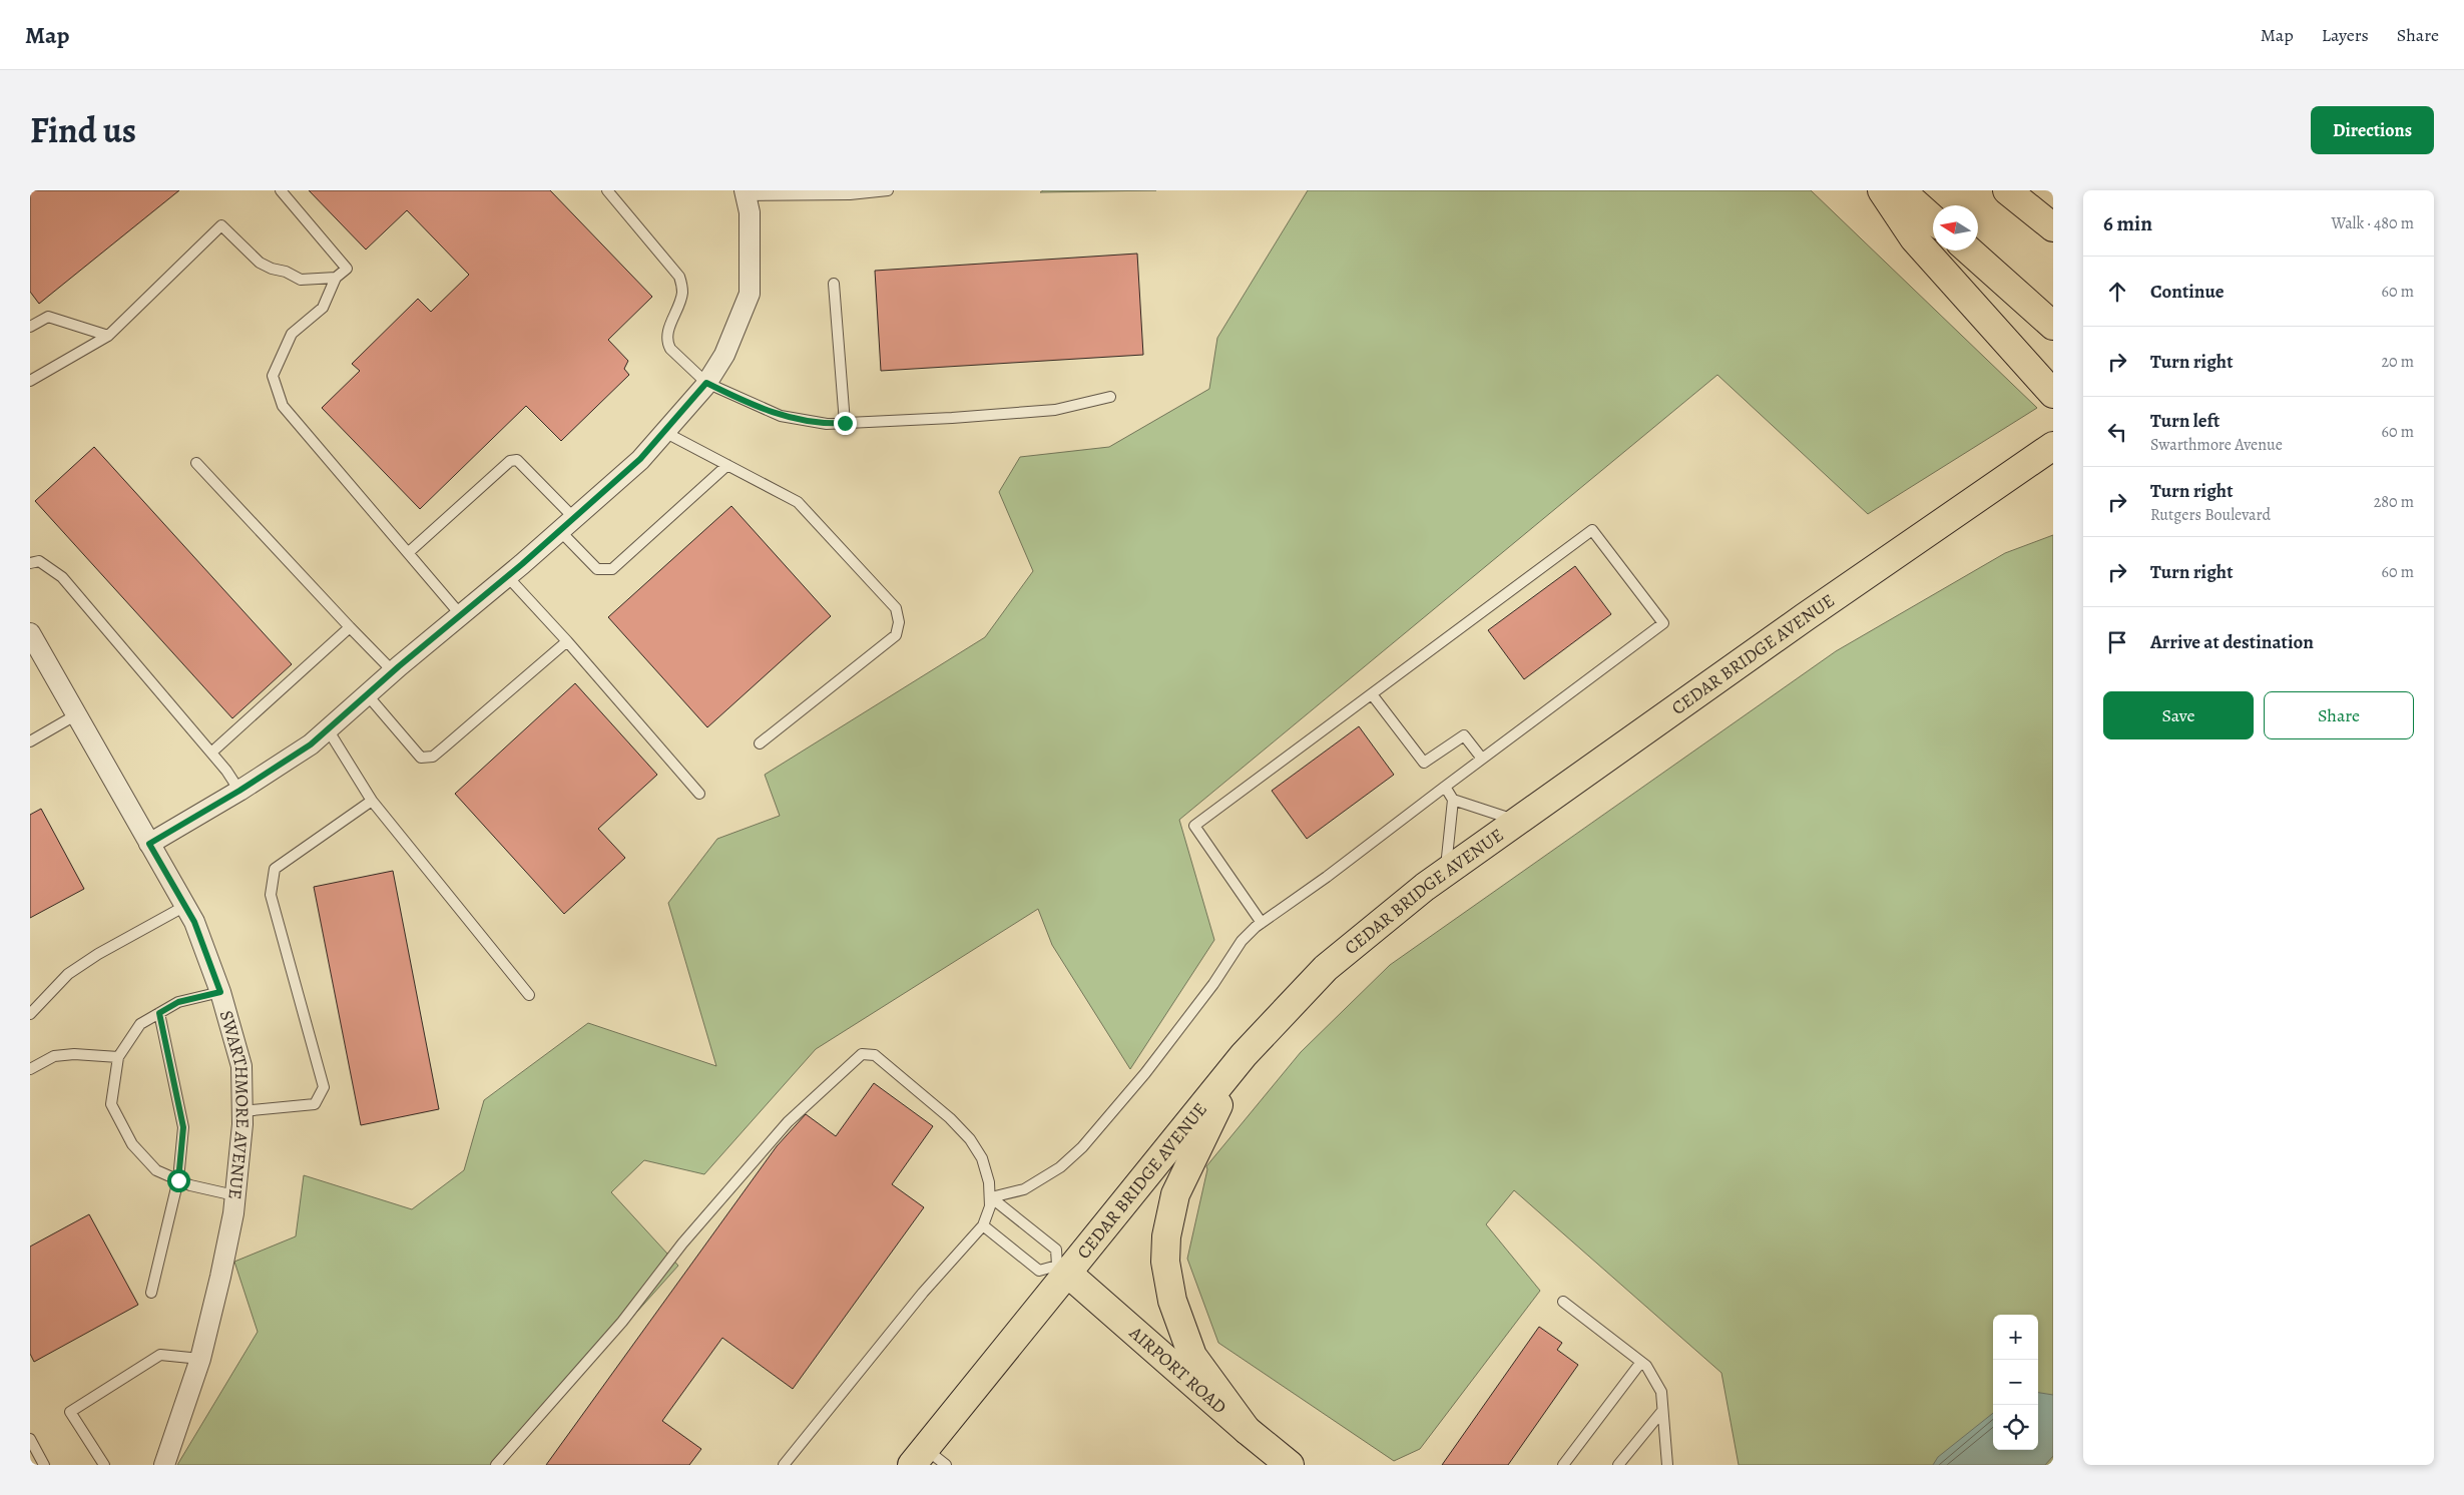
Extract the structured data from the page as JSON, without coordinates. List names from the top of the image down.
{
  "streets": {
    "main road": ["CEDAR BRIDGE AVENUE", "AIRPORT ROAD"],
    "street": ["SWARTHMORE AVENUE"]
  },
  "crossings": [
    ["CEDAR BRIDGE AVENUE", "AIRPORT ROAD"]
  ],
  "north": "left",
  "page": {
    "header": "Map",
    "nav": ["Map", "Layers", "Share"],
    "title": "Find us",
    "buttons": [
      "Directions",
      ["Save", "Share"]
    ],
    "heading": ["6 min", "Walk · 480 m"],
    "list": [
      ["Continue", "60 m"],
      ["Turn right", "20 m"],
      ["Turn left", "Swarthmore Avenue", "60 m"],
      ["Turn right", "Rutgers Boulevard", "280 m"],
      ["Turn right", "60 m"],
      "Arrive at destination"
    ],
    "map_buttons": ["+", "−"]
  }
}
